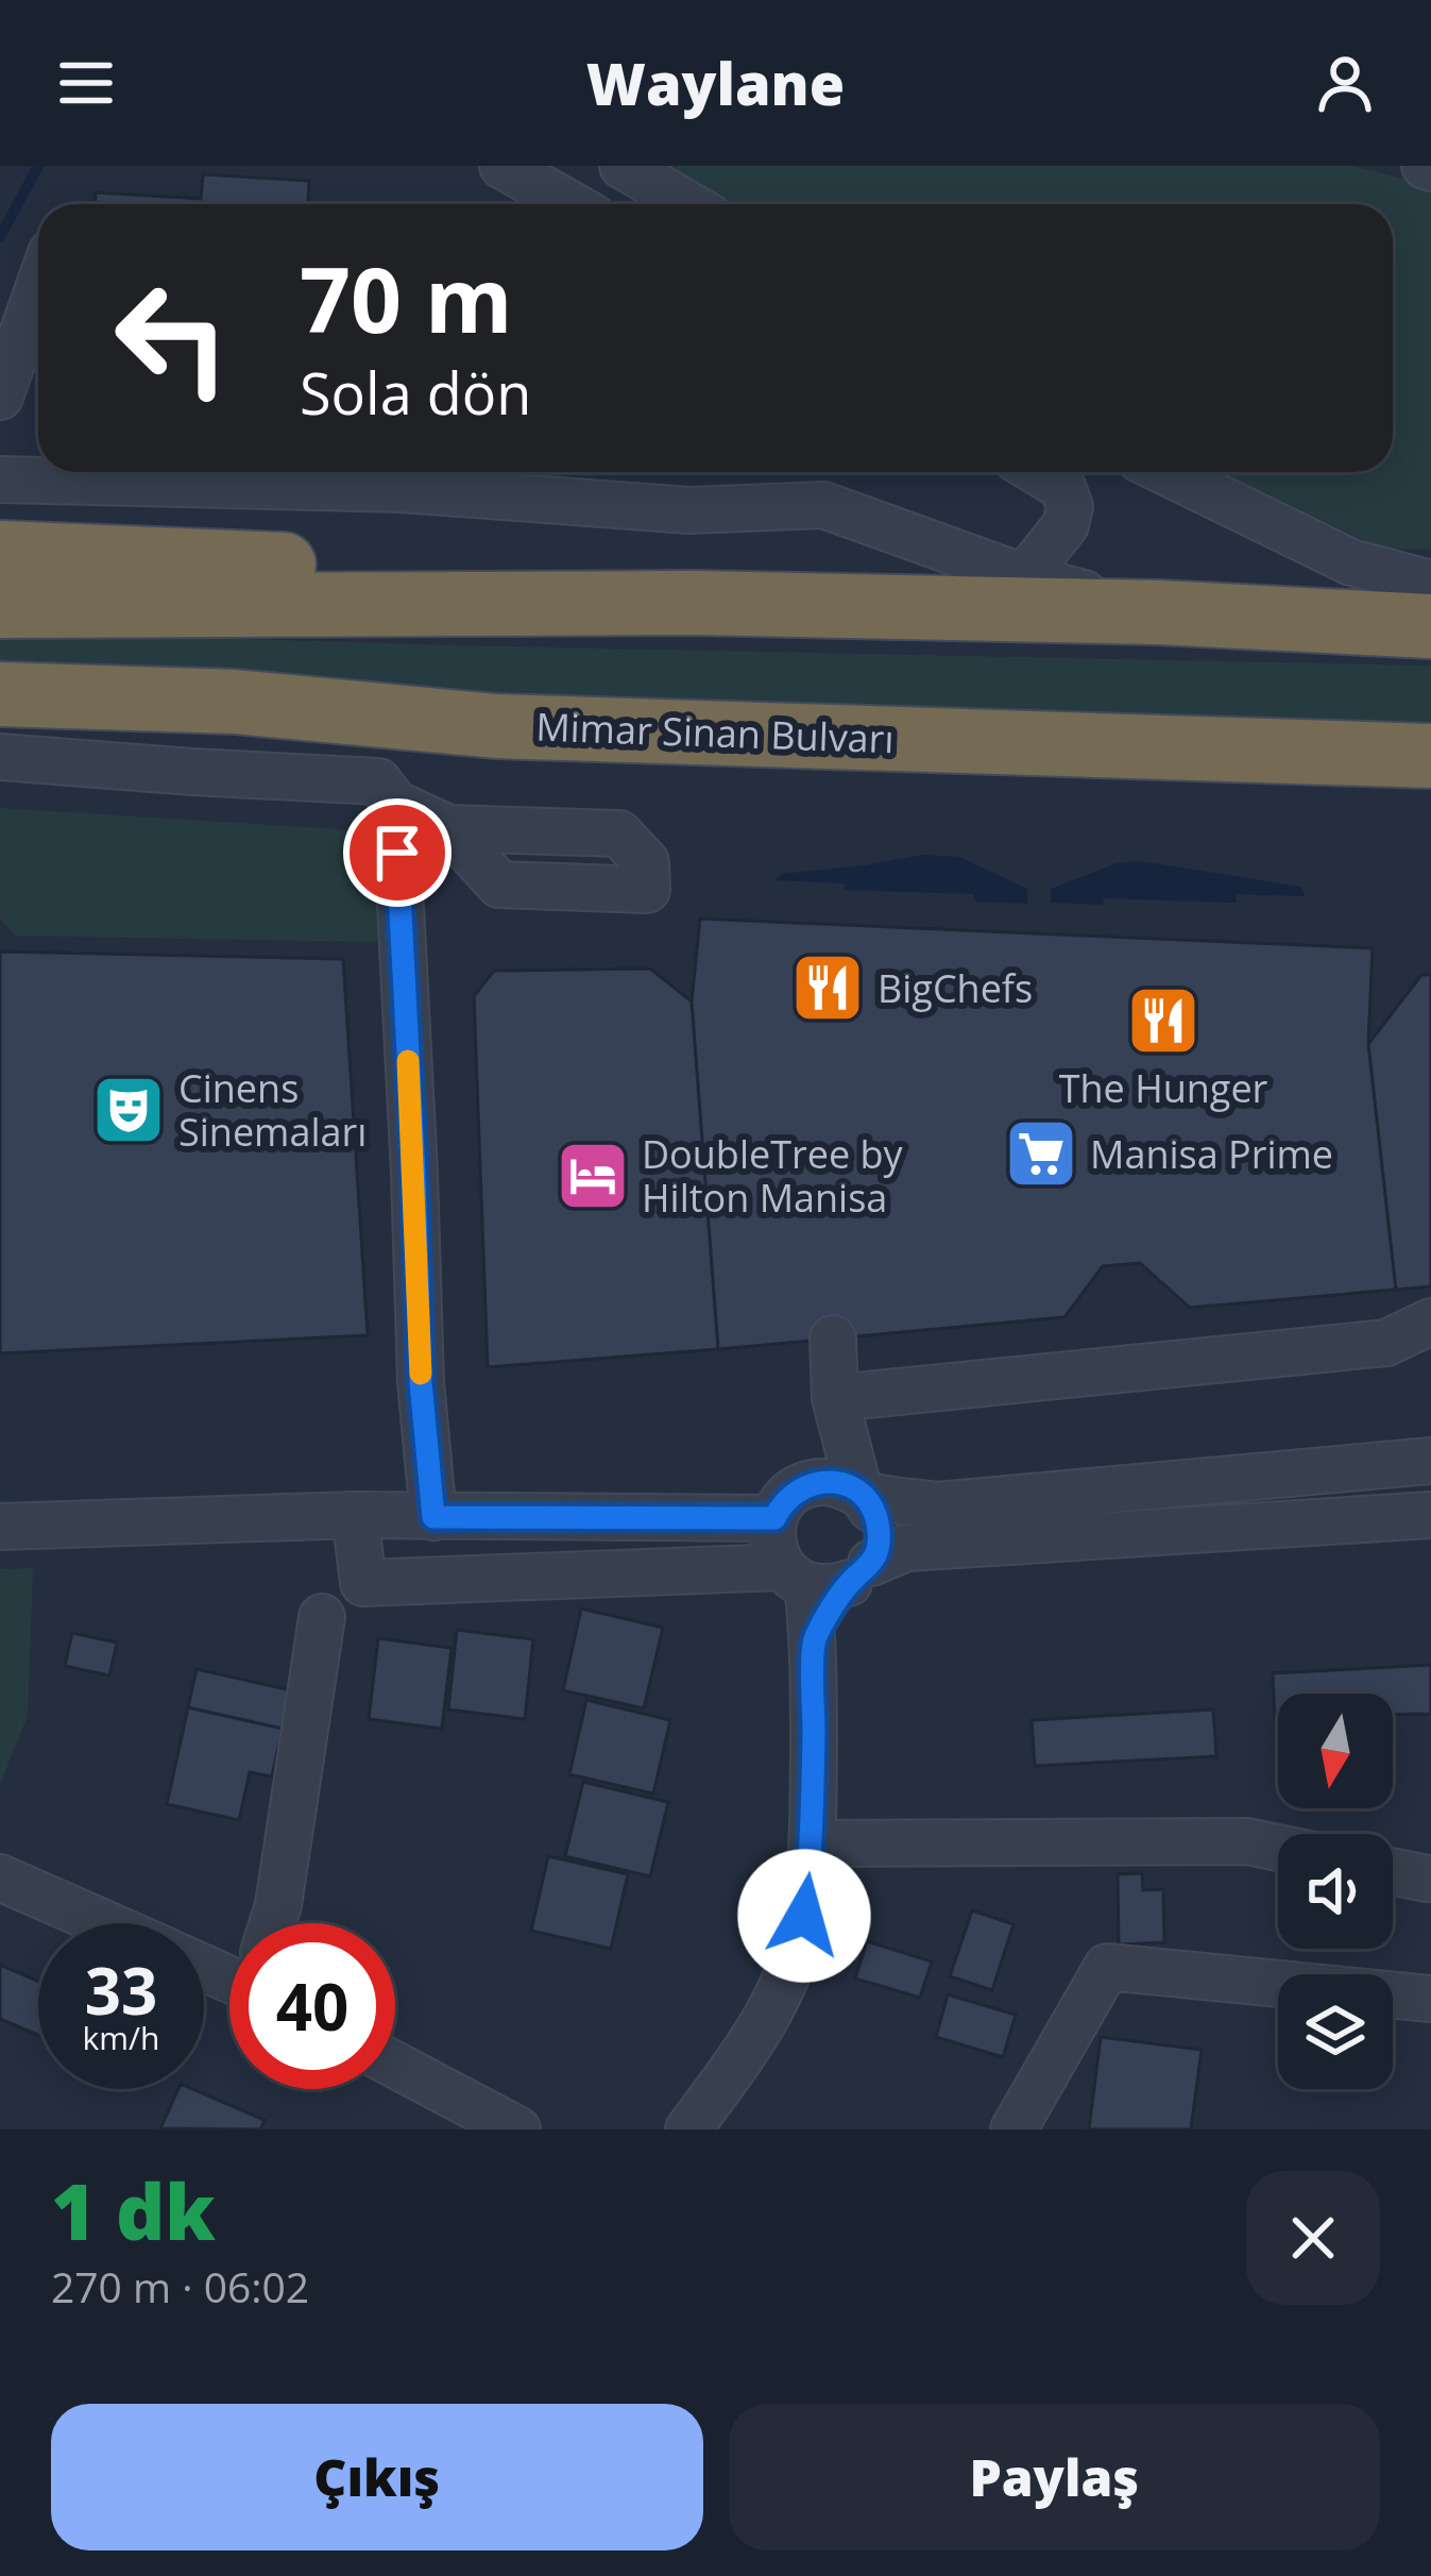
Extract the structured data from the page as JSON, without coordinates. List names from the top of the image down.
{
  "streets": {
    "highway": ["Mimar Sinan Bulvarı"]
  },
  "places": {
    "restaurant": ["BigChefs", "The Hunger"],
    "theatre": ["Cinens Sinemaları"],
    "supermarket": ["Manisa Prime"],
    "hotel": ["DoubleTree by Hilton Manisa"]
  },
  "north": "bottom",
  "page": {
    "header": "Waylane",
    "turn": ["70 m", "Sola dön"],
    "speed": "33 km/h",
    "limit": "40",
    "heading": ["1 dk", "270 m · 06:02"],
    "buttons": ["Çıkış", "Paylaş"]
  }
}
